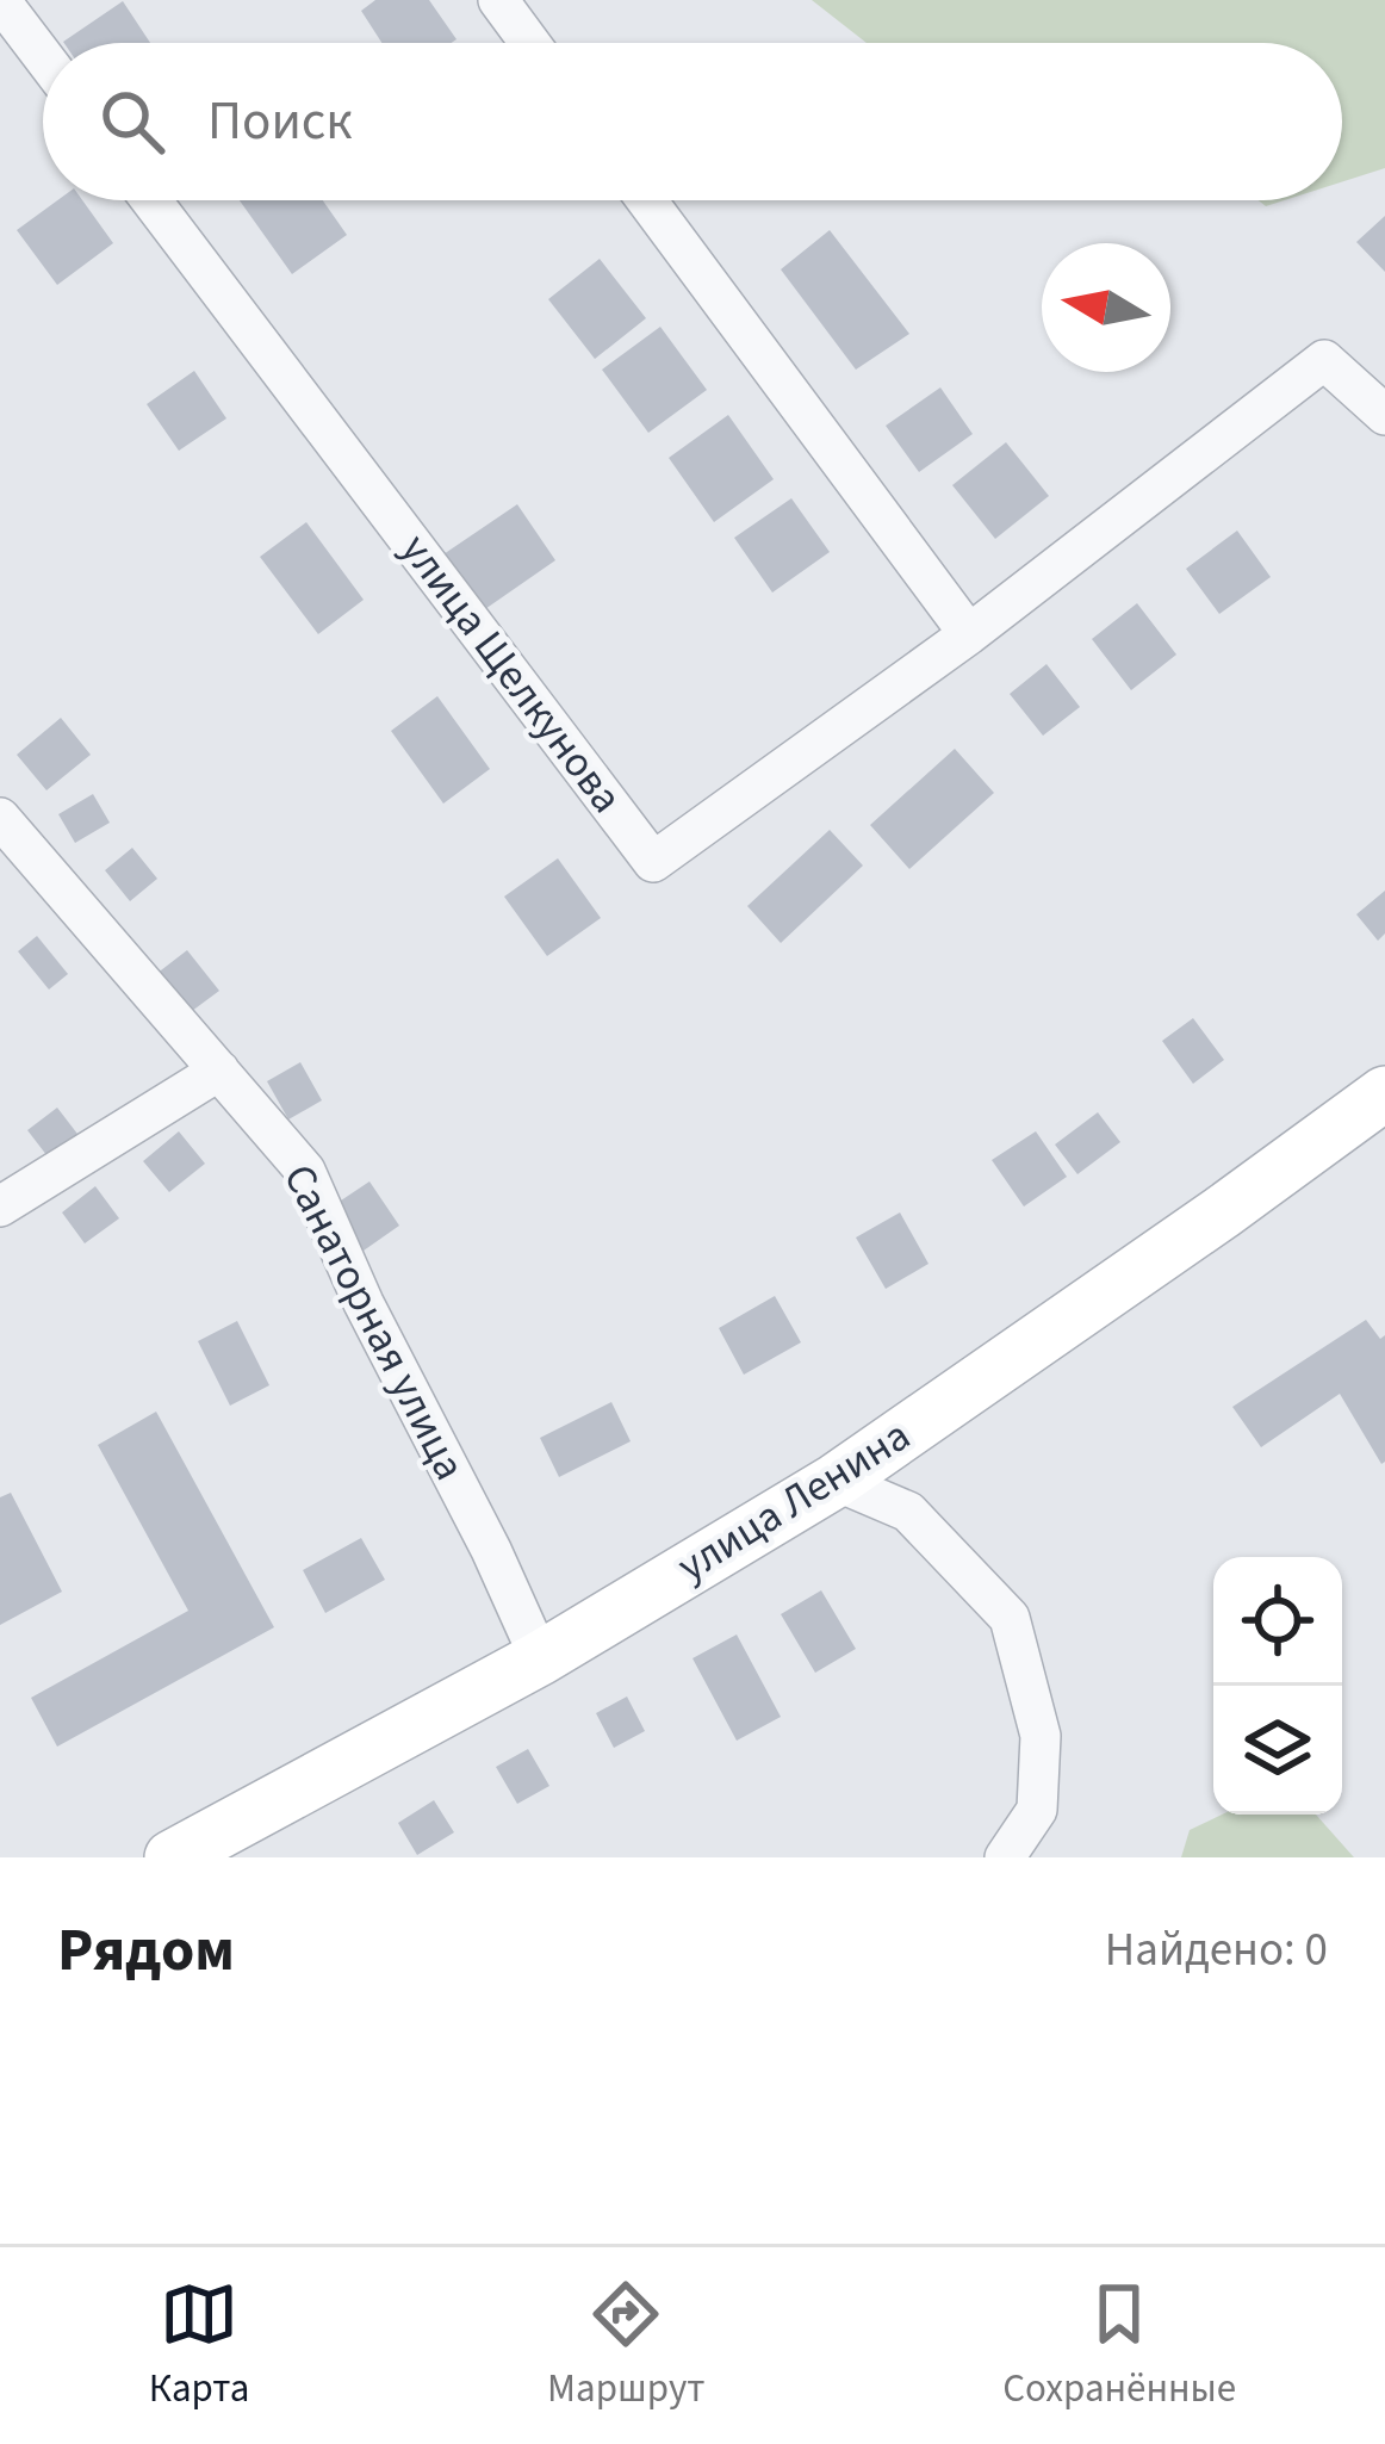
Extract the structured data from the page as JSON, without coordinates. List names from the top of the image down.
{
  "streets": {
    "main road": ["улица Ленина"],
    "street": ["улица Щелкунова", "Санаторная улица"]
  },
  "crossings": [
    ["Санаторная улица", "улица Ленина"]
  ],
  "north": "left",
  "page": {
    "search": "Поиск",
    "heading": ["Рядом", "Найдено: 0"],
    "nav": ["Карта", "Маршрут", "Сохранённые"]
  }
}
